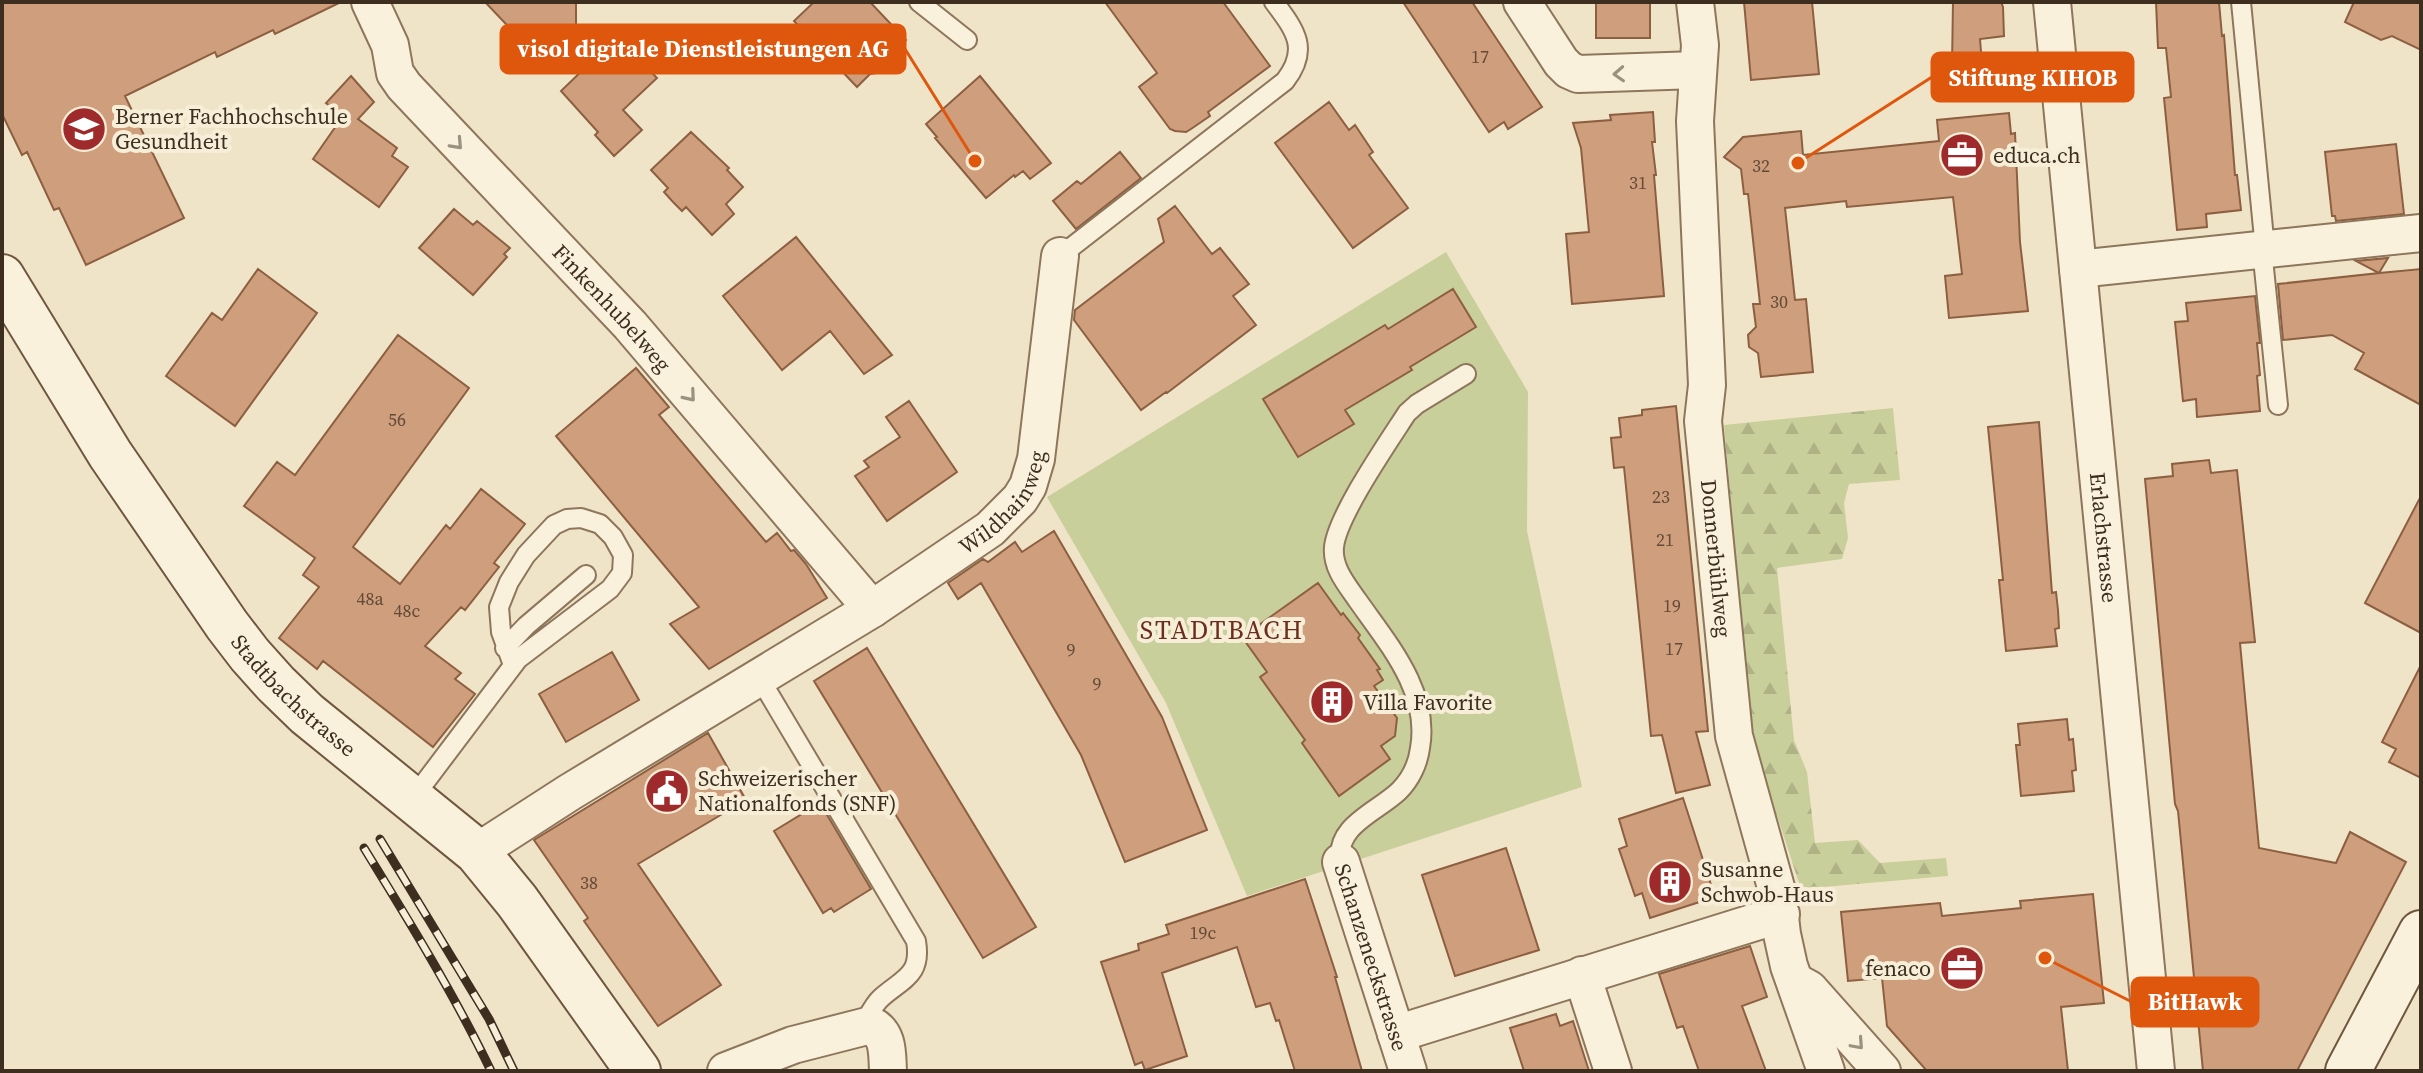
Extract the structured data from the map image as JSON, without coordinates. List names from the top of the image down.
{
  "streets": {
    "main road": ["Stadtbachstrasse"],
    "street": [
      "Finkenhubelweg",
      "Wildhainweg",
      "Erlachstrasse",
      "Donnerbühlweg",
      "Schanzeneckstrasse"
    ]
  },
  "crossings": [
    ["Finkenhubelweg", "Wildhainweg"],
    ["Wildhainweg", "Stadtbachstrasse"]
  ],
  "one_way": ["Finkenhubelweg"],
  "districts": ["STADTBACH"],
  "places": {
    "school or university": ["Berner Fachhochschule Gesundheit"],
    "office": ["educa.ch", "fenaco"],
    "other": ["visol digitale Dienstleistungen AG", "Stiftung KIHOB", "BitHawk"],
    "building": ["Villa Favorite", "Susanne Schwob-Haus"],
    "public building": ["Schweizerischer Nationalfonds (SNF)"]
  },
  "house_numbers": [
    "17",
    "32",
    "31",
    "30",
    "56",
    "23",
    "21",
    "48a",
    "19",
    "48c",
    "17",
    "9",
    "9",
    "38",
    "19c"
  ]
}
